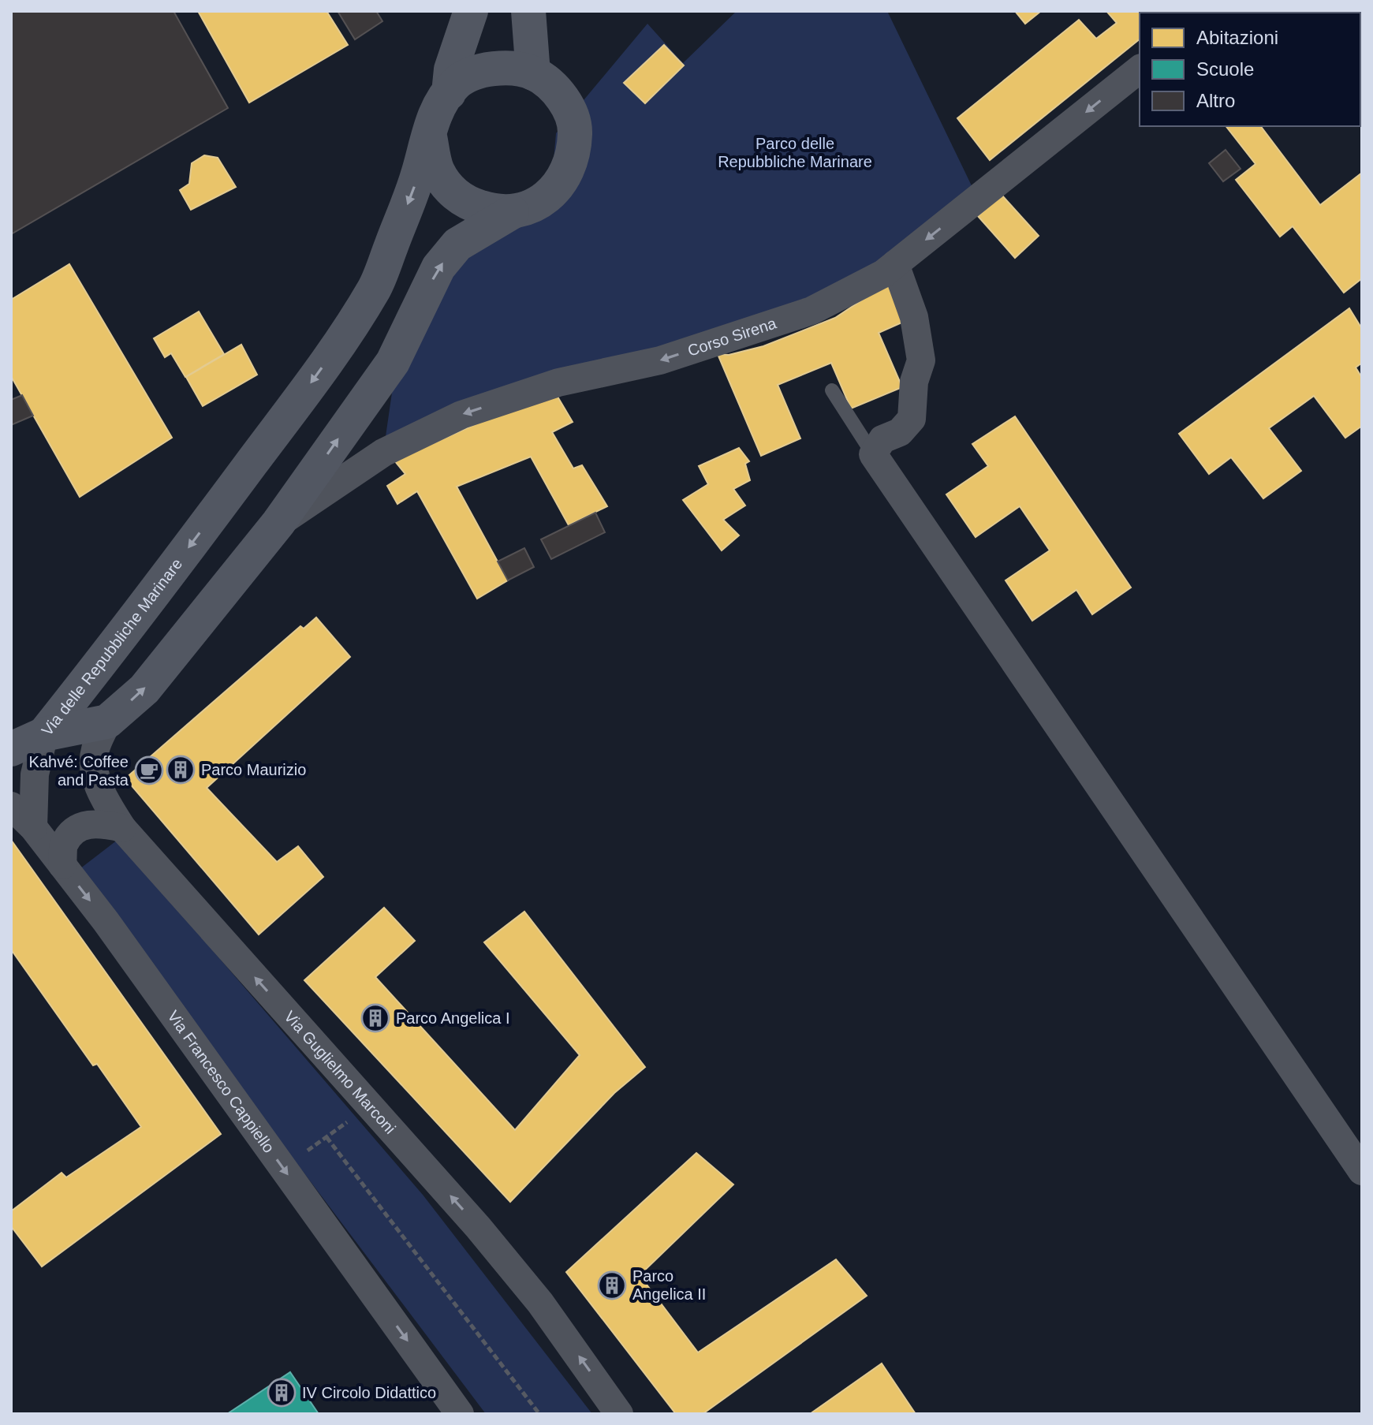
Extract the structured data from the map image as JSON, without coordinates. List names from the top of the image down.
{
  "streets": {
    "main road": ["Via delle Repubbliche Marinare"],
    "street": ["Corso Sirena", "Via Guglielmo Marconi", "Via Francesco Cappiello"]
  },
  "crossings": [
    ["Corso Sirena", "Via delle Repubbliche Marinare"],
    ["Via delle Repubbliche Marinare", "Via Guglielmo Marconi"]
  ],
  "one_way": ["Corso Sirena", "Via Guglielmo Marconi", "Via Francesco Cappiello"],
  "parks": ["Parco delle Repubbliche Marinare"],
  "places": {
    "building": [
      "Parco Maurizio",
      "Parco Angelica I",
      "Parco Angelica II",
      "IV Circolo Didattico"
    ],
    "cafe": ["Kahvé: Coffee and Pasta"]
  },
  "legend": ["Abitazioni", "Scuole", "Altro"]
}
